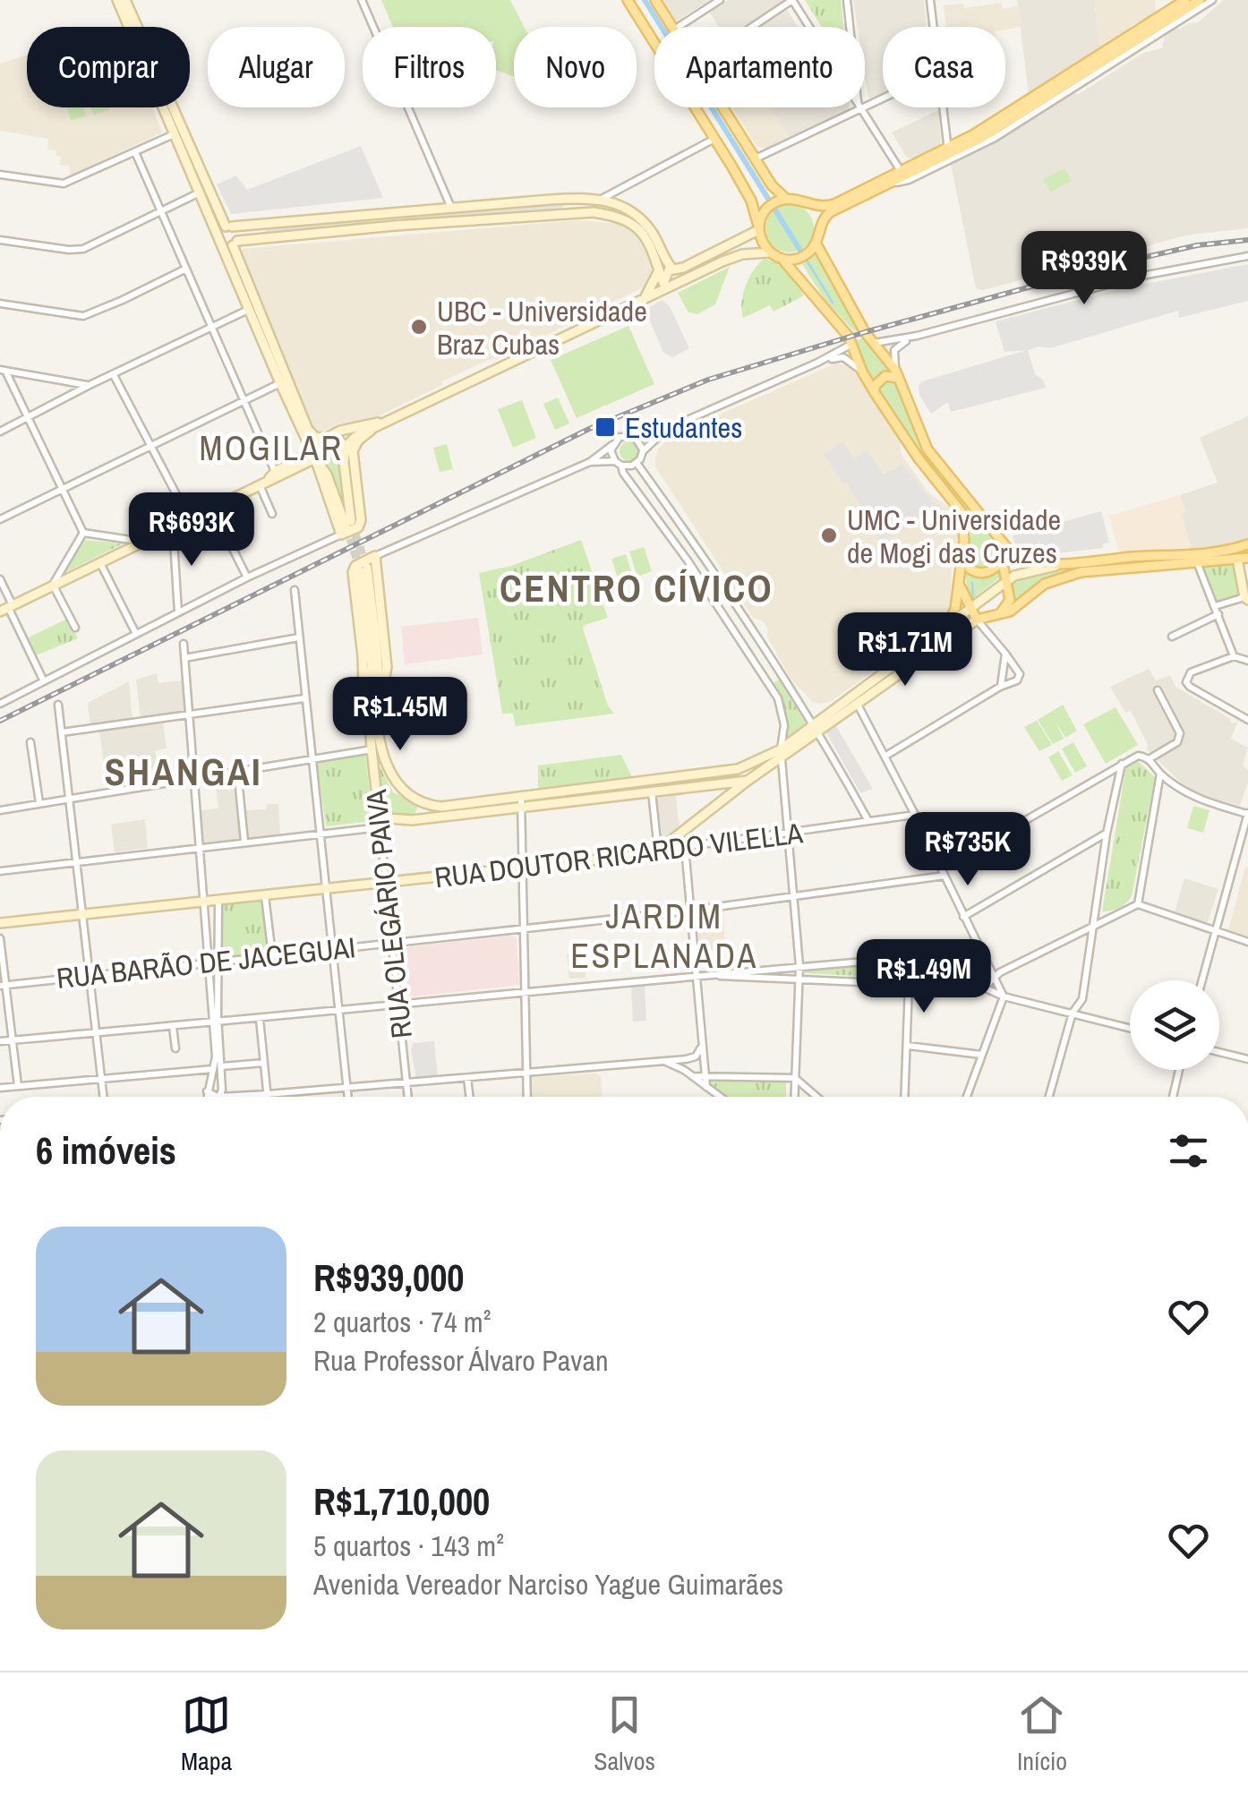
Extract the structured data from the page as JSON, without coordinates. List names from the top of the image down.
{
  "streets": {
    "main road": ["RUA DOUTOR RICARDO VILELLA", "RUA OLEGÁRIO PAIVA"],
    "street": ["RUA BARÃO DE JACEGUAI"]
  },
  "crossings": [
    ["RUA DOUTOR RICARDO VILELLA", "RUA OLEGÁRIO PAIVA"],
    ["RUA OLEGÁRIO PAIVA", "RUA BARÃO DE JACEGUAI"]
  ],
  "districts": [
    "MOGILAR",
    "CENTRO CÍVICO",
    "SHANGAI",
    "JARDIM ESPLANADA"
  ],
  "places": {
    "other": ["UBC - Universidade Braz Cubas", "UMC - Universidade de Mogi das Cruzes"],
    "transit": ["Estudantes"]
  },
  "page": {
    "chip": [
      "Comprar",
      "Alugar",
      "Filtros",
      "Novo",
      "Apartamento",
      "Casa"
    ],
    "price": [
      "R$939K",
      "R$693K",
      "R$1.71M",
      "R$1.45M",
      "R$735K",
      "R$1.49M"
    ],
    "heading": "6 imóveis",
    "list": [
      {
        "name": "R$939,000",
        "note": "2 quartos · 74 m² · Rua Professor Álvaro Pavan"
      },
      {
        "name": "R$1,710,000",
        "note": "5 quartos · 143 m² · Avenida Vereador Narciso Yague Guimarães"
      }
    ],
    "tabs": ["Mapa", "Salvos", "Início"]
  }
}
